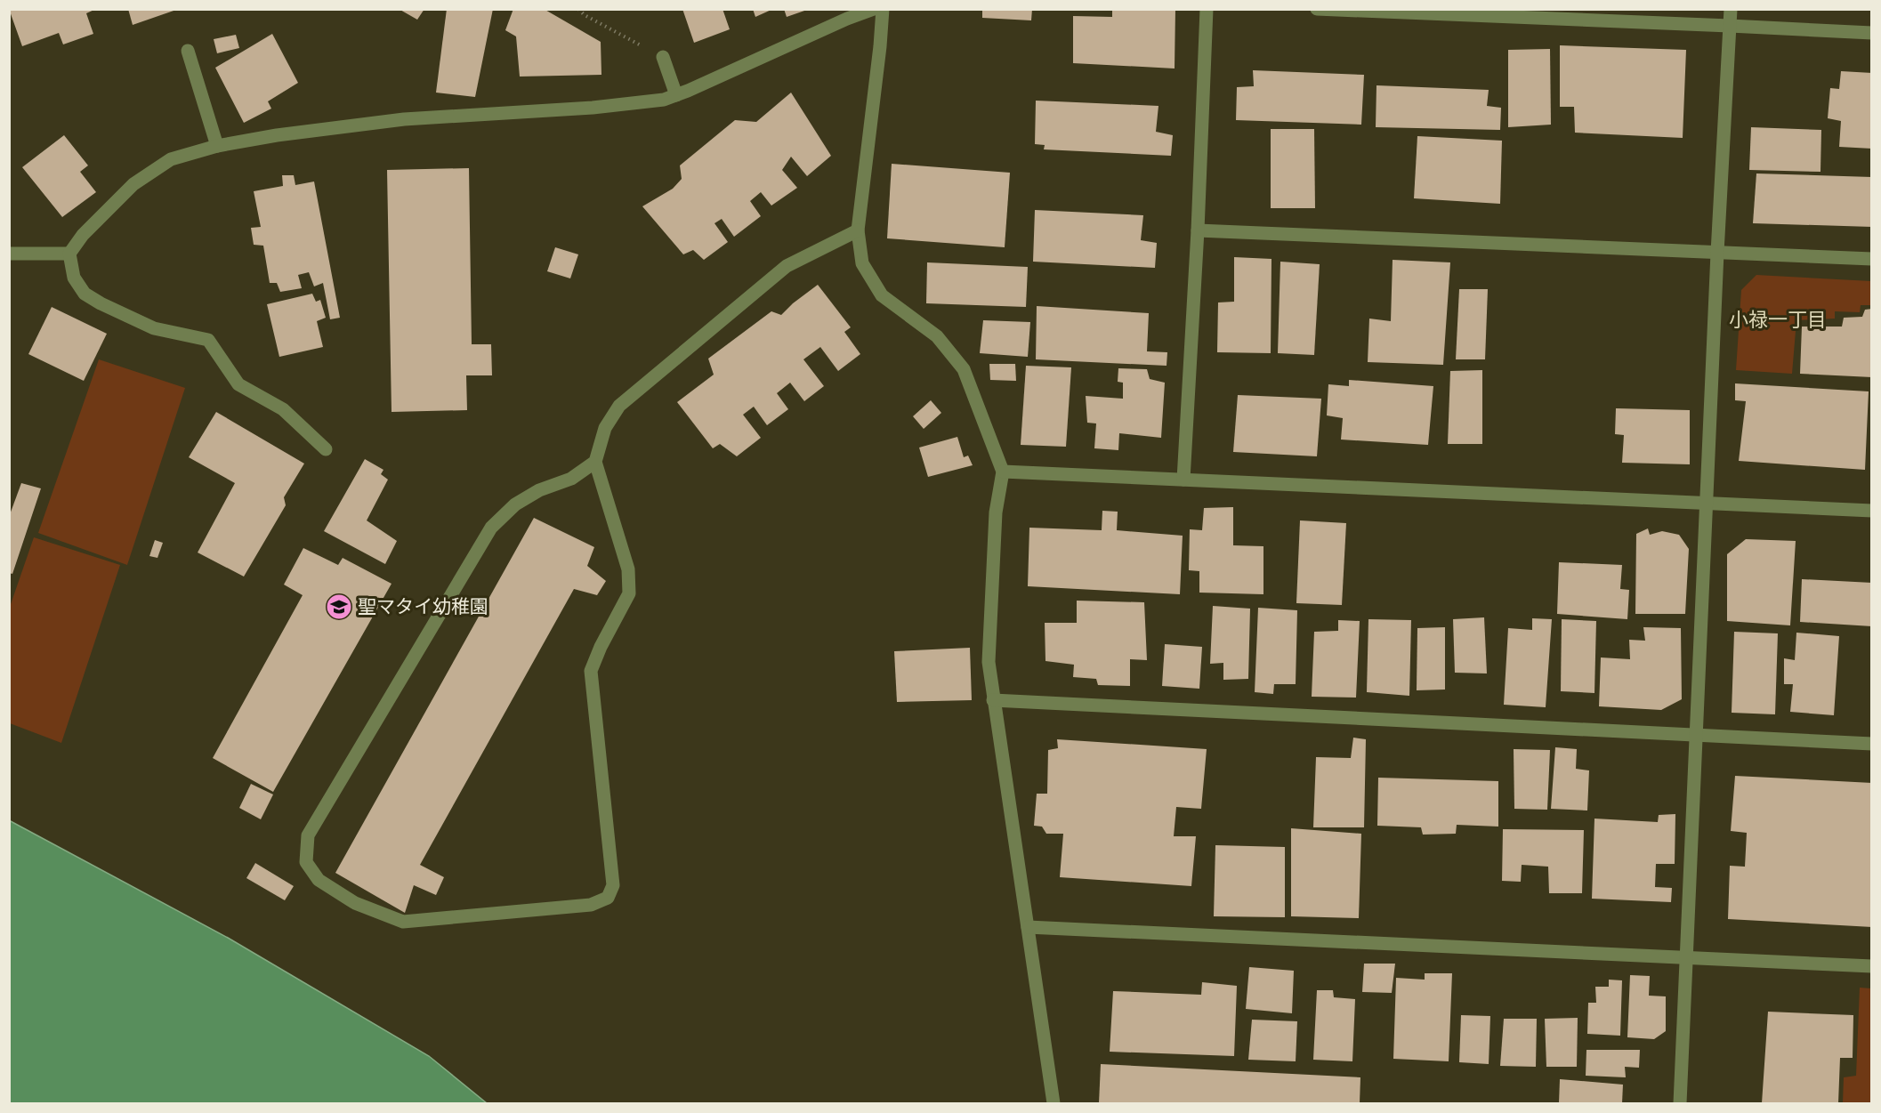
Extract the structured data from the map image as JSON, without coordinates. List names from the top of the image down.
{
  "districts": ["小禄一丁目"],
  "places": {
    "school or university": ["聖マタイ幼稚園"]
  }
}
